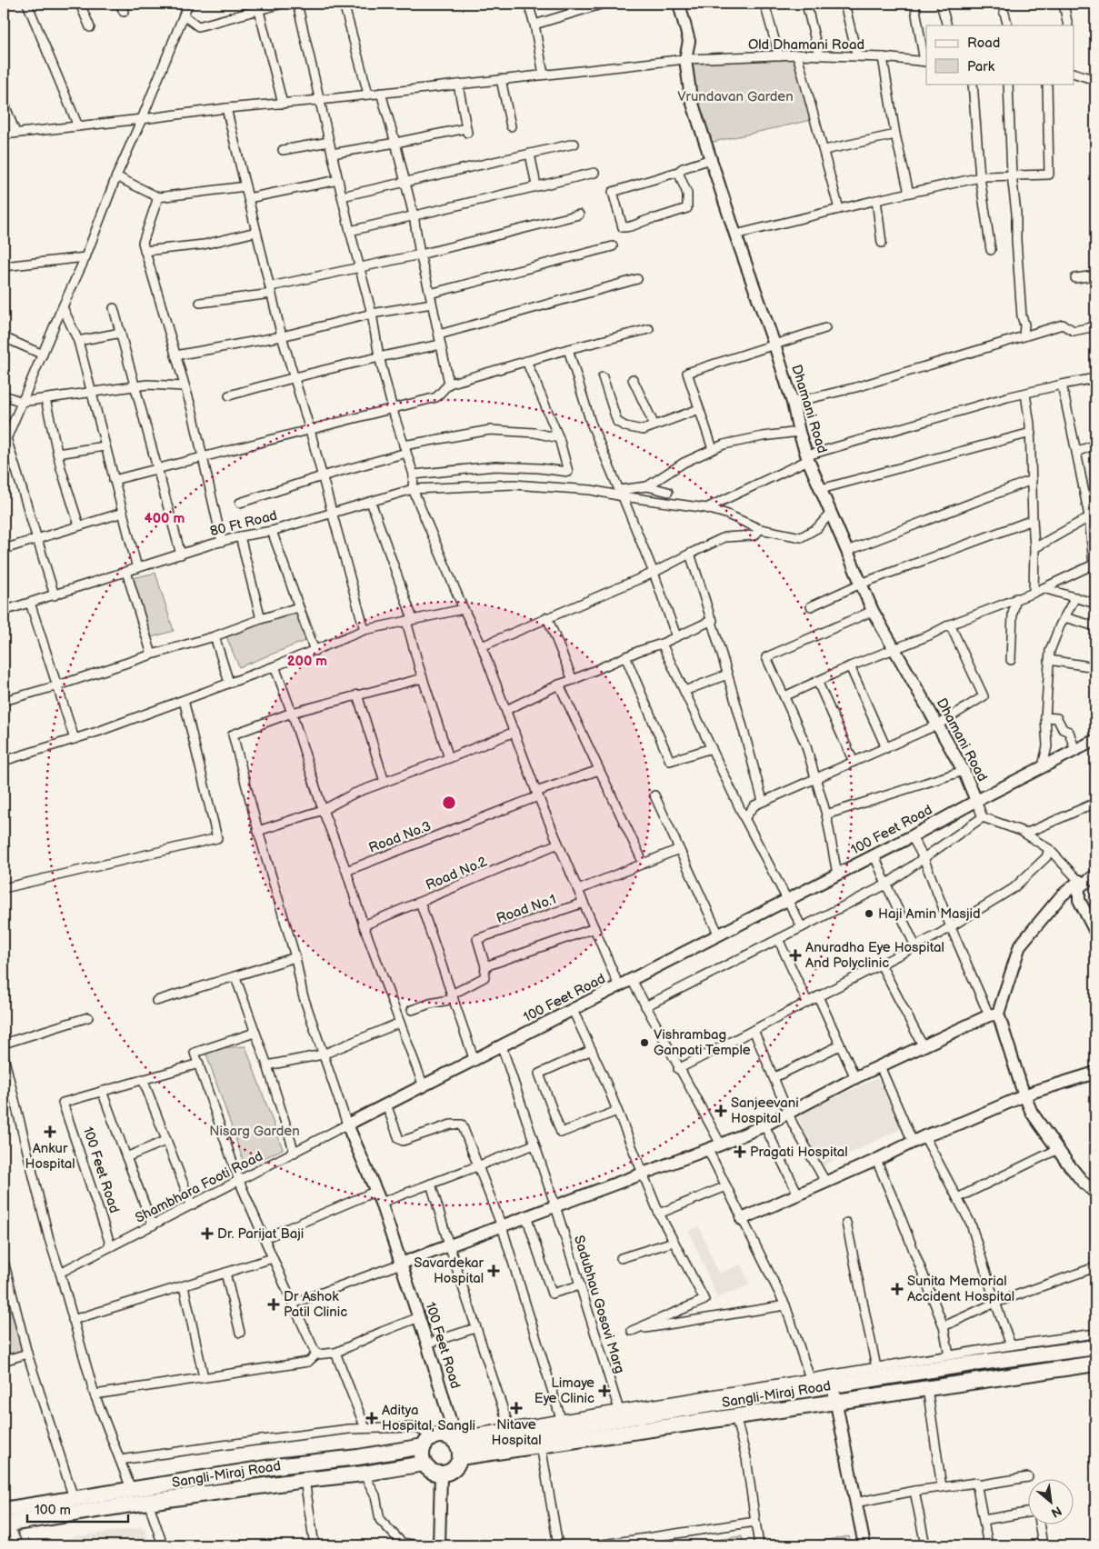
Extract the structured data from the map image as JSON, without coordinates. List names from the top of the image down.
{
  "streets": {
    "highway": ["Sangli-Miraj Road"],
    "main road": ["Dhamani Road", "100 Feet Road"],
    "street": [
      "Old Dhamani Road",
      "80 Ft Road",
      "Road No.3",
      "Road No.2",
      "Road No.1",
      "Shambhara Footi Road",
      "Sadubhau Gosavi Marg"
    ]
  },
  "crossings": [
    ["Old Dhamani Road", "Dhamani Road"],
    ["Dhamani Road", "80 Ft Road"],
    ["Dhamani Road", "100 Feet Road"],
    ["100 Feet Road", "Shambhara Footi Road"],
    ["100 Feet Road", "Sadubhau Gosavi Marg"],
    ["100 Feet Road", "Sangli-Miraj Road"]
  ],
  "parks": ["Vrundavan Garden", "Nisarg Garden"],
  "places": {
    "other": ["Haji Amin Masjid", "Vishrambag Ganpati Temple"],
    "health": [
      "Anuradha Eye Hospital And Polyclinic",
      "Sanjeevani Hospital",
      "Ankur Hospital",
      "Pragati Hospital",
      "Dr. Parijat Baji",
      "Savardekar Hospital",
      "Sunita Memorial Accident Hospital",
      "Dr Ashok Patil Clinic",
      "Limaye Eye Clinic",
      "Nitave Hospital",
      "Aditya Hospital, Sangli"
    ]
  },
  "legend": ["Road", "Park"],
  "scale_bar": "100 m",
  "north": "bottom right",
  "rings": ["400 m", "200 m"]
}
